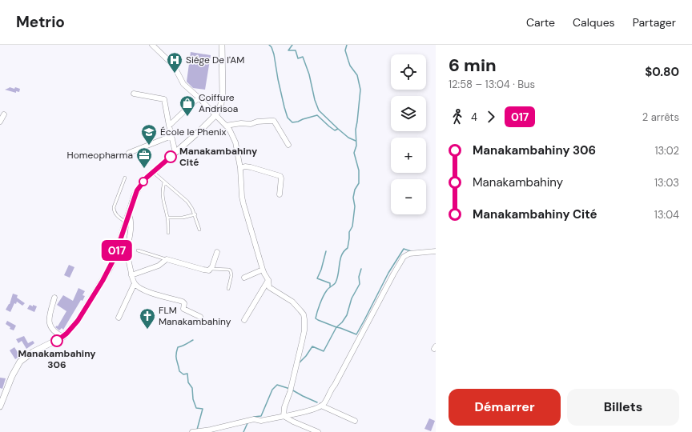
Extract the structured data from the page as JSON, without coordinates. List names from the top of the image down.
{
  "places": {
    "hospital": ["Siége De l'AM"],
    "shop": ["Coiffure Andrisoa"],
    "school or university": ["École le Phenix"],
    "other": ["Manakambahiny Cité", "Manakambahiny 306"],
    "office": ["Homeopharma"],
    "church": ["FLM Manakambahiny"]
  },
  "lines": ["bus line 017"],
  "page": {
    "header": "Metrio",
    "nav": ["Carte", "Calques", "Partager"],
    "on_map": "017",
    "heading": ["6 min", "12:58 – 13:04 · Bus", "$0.80"],
    "map_buttons": ["+", "−"],
    "legs": ["4", "017", "2 arrêts"],
    "list": [
      {
        "name": "Manakambahiny 306",
        "value": "13:02"
      },
      {
        "name": "Manakambahiny",
        "value": "13:03"
      },
      {
        "name": "Manakambahiny Cité",
        "value": "13:04"
      }
    ],
    "buttons": ["Démarrer", "Billets"]
  }
}
